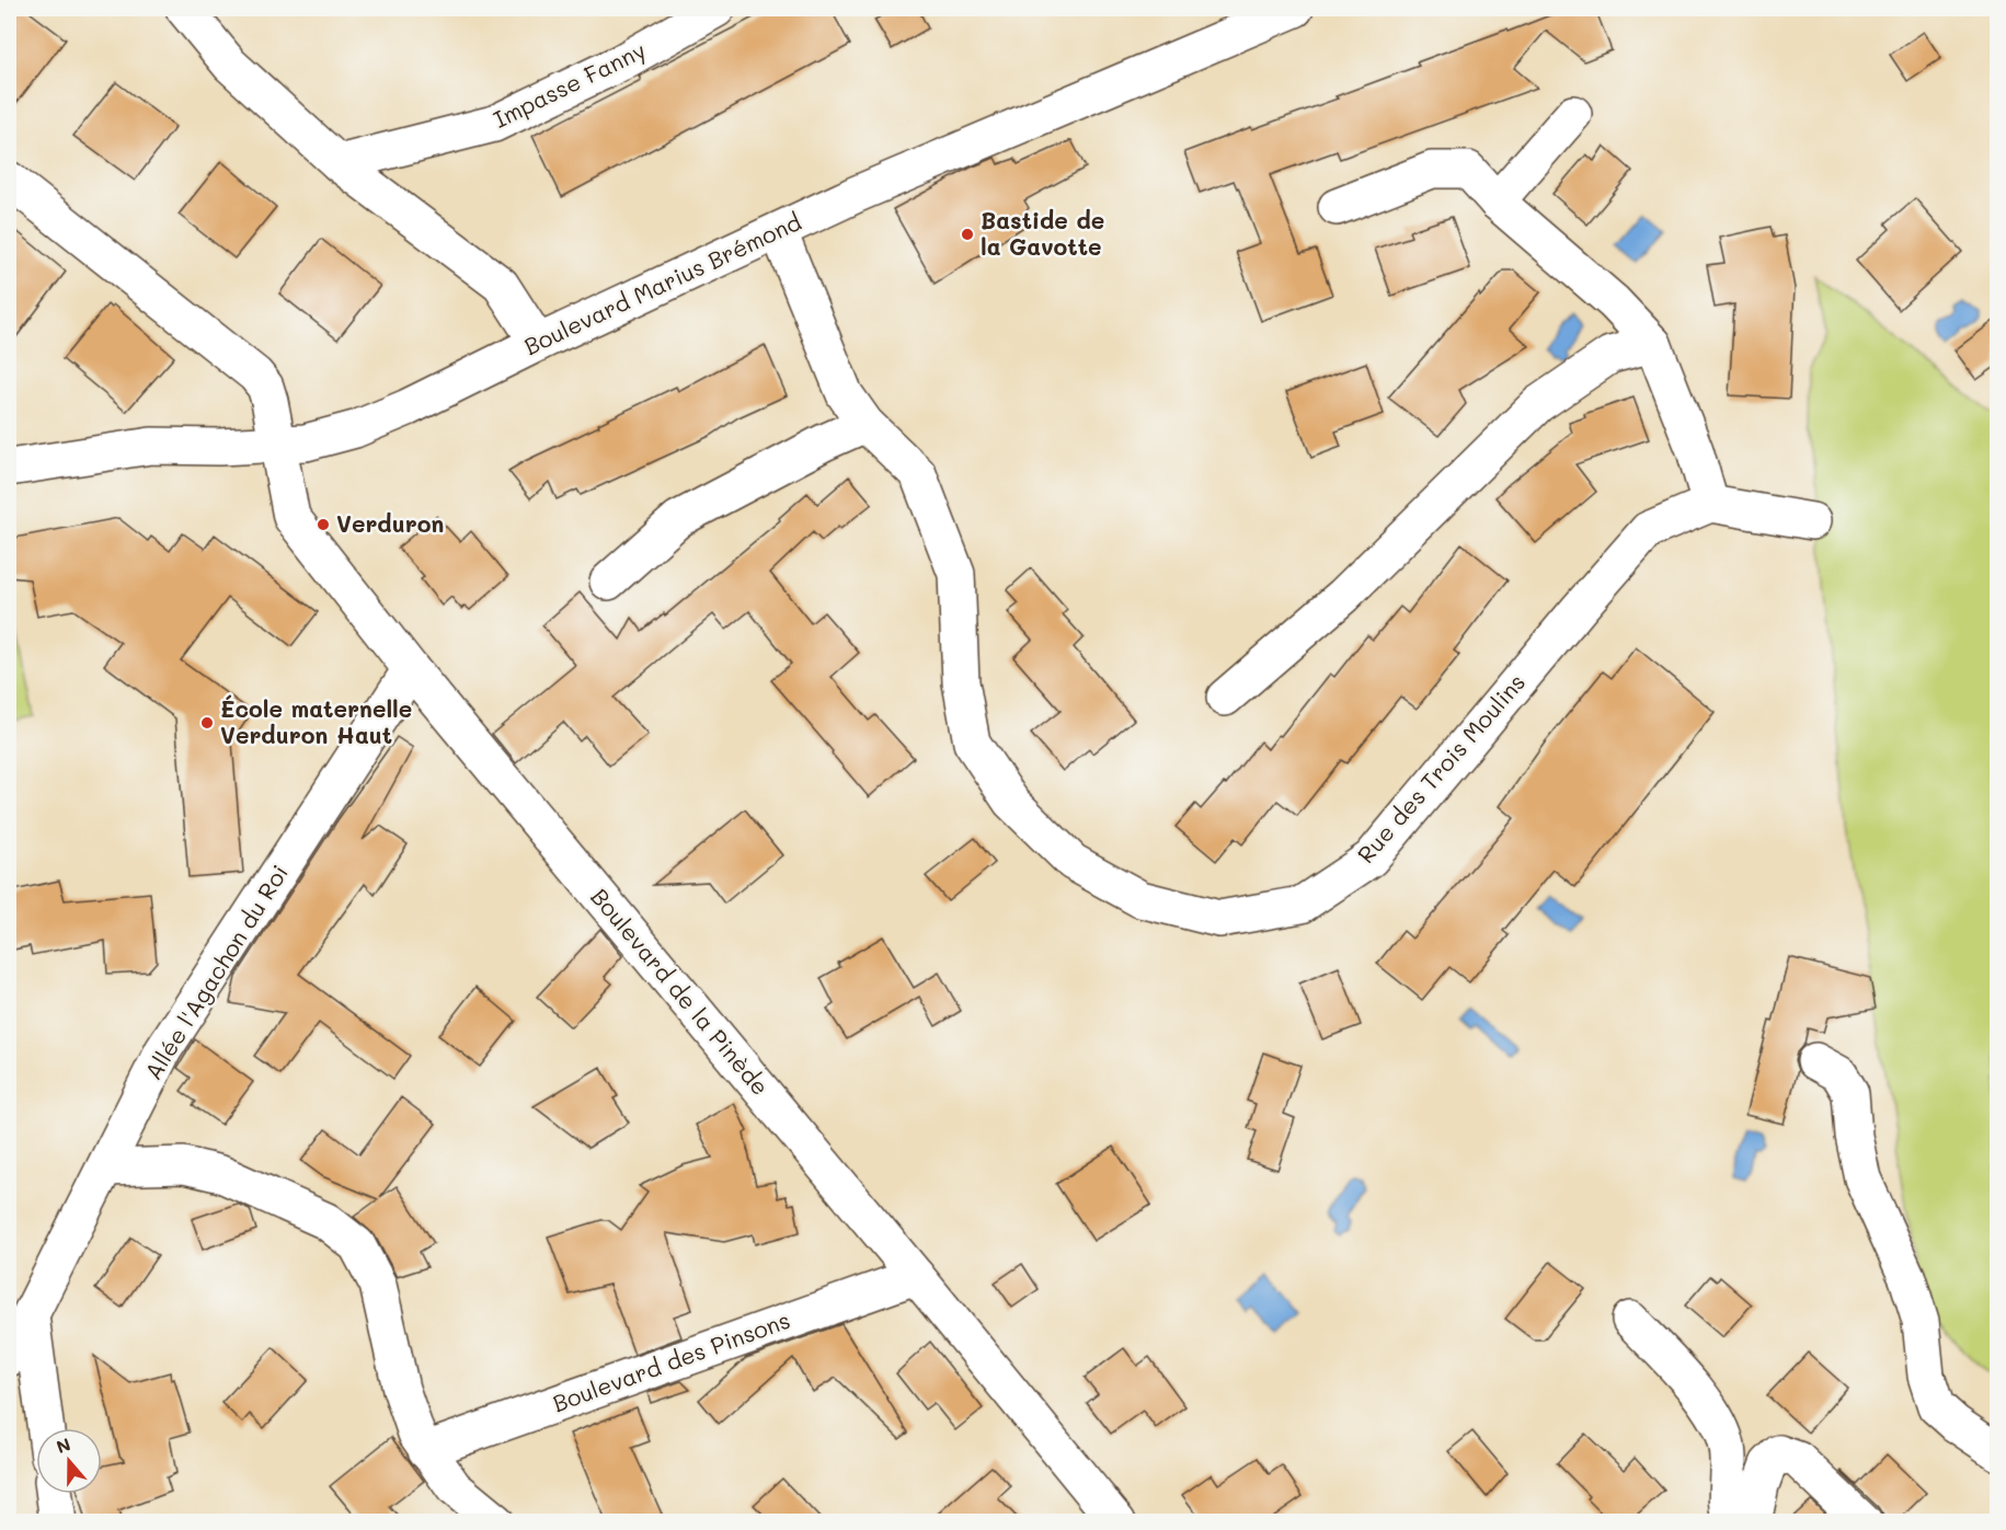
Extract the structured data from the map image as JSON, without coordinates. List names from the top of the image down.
{
  "streets": {
    "street": [
      "Impasse Fanny",
      "Boulevard Marius Brémond",
      "Rue des Trois Moulins",
      "Allée l'Agachon du Roi",
      "Boulevard de la Pinède",
      "Boulevard des Pinsons"
    ]
  },
  "crossings": [
    ["Boulevard Marius Brémond", "Rue des Trois Moulins"],
    ["Boulevard Marius Brémond", "Boulevard de la Pinède"],
    ["Allée l'Agachon du Roi", "Boulevard de la Pinède"],
    ["Boulevard de la Pinède", "Boulevard des Pinsons"]
  ],
  "places": ["Bastide de la Gavotte", "Verduron", "École maternelle Verduron Haut"],
  "north": "top"
}
